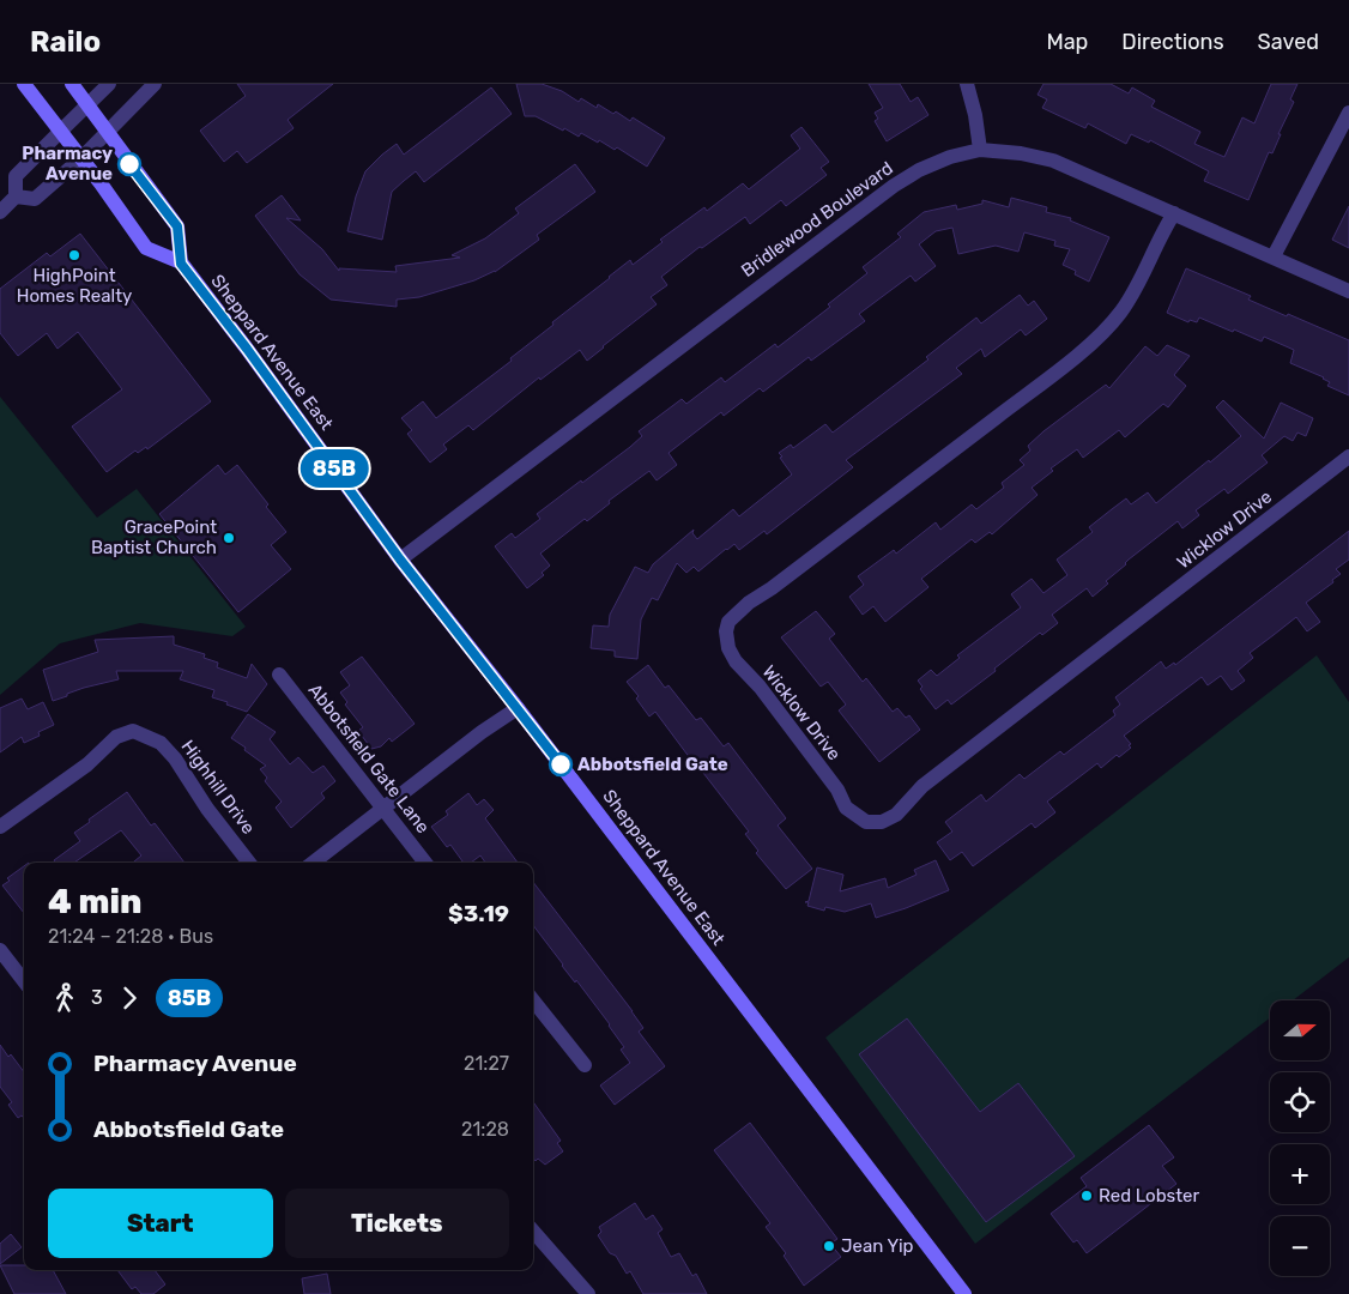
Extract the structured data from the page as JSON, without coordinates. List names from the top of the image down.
{
  "streets": {
    "main road": ["Sheppard Avenue East"],
    "street": [
      "Bridlewood Boulevard",
      "Wicklow Drive",
      "Abbotsfield Gate Lane",
      "Highhill Drive"
    ]
  },
  "crossings": [
    ["Bridlewood Boulevard", "Sheppard Avenue East"],
    ["Bridlewood Boulevard", "Wicklow Drive"]
  ],
  "places": [
    "Pharmacy Avenue",
    "HighPoint Homes Realty",
    "GracePoint Baptist Church",
    "Abbotsfield Gate",
    "Red Lobster",
    "Jean Yip"
  ],
  "lines": ["bus line 85B"],
  "north": "right",
  "page": {
    "header": "Railo",
    "nav": ["Map", "Directions", "Saved"],
    "on_map": "85B",
    "heading": ["4 min", "21:24 – 21:28 · Bus", "$3.19"],
    "legs": ["3", "85B"],
    "map_buttons": ["+", "−"],
    "list": [
      {
        "name": "Pharmacy Avenue",
        "value": "21:27"
      },
      {
        "name": "Abbotsfield Gate",
        "value": "21:28"
      }
    ],
    "buttons": ["Start", "Tickets"]
  }
}
